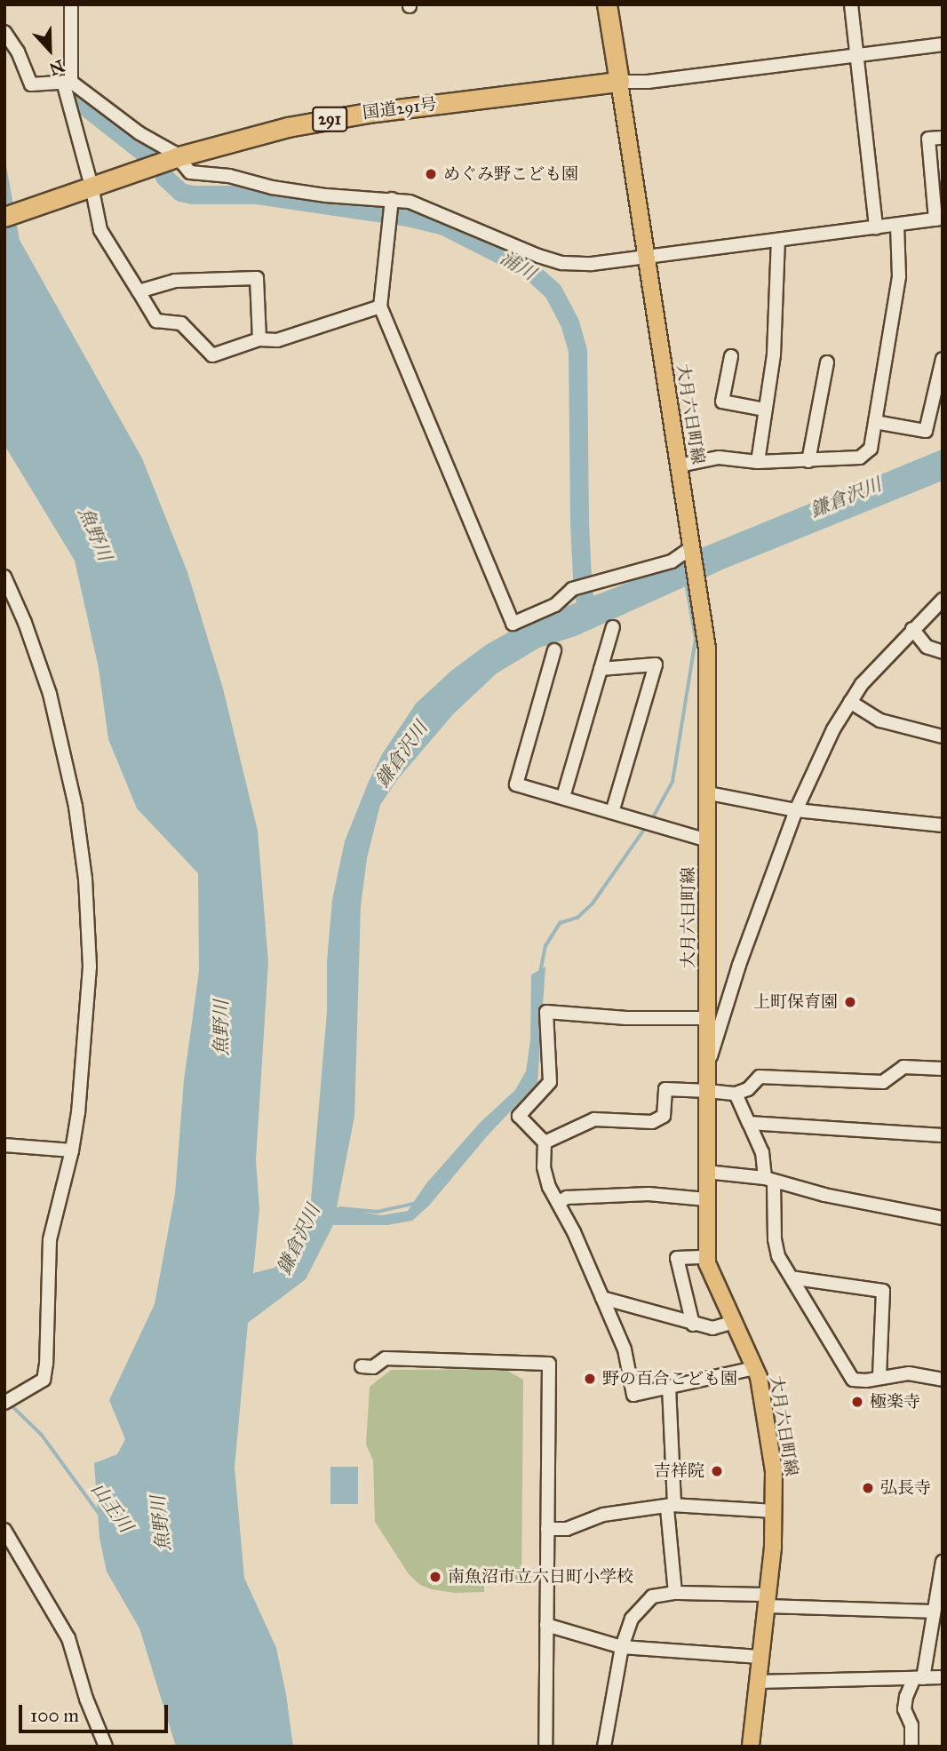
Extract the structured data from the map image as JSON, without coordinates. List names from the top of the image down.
{
  "streets": {
    "highway": ["国道291号", "291"],
    "main road": ["大月六日町線"]
  },
  "crossings": [
    ["国道291号", "大月六日町線"]
  ],
  "water": [
    "浦川",
    "鎌倉沢川",
    "魚野川",
    "山王川"
  ],
  "places": [
    "めぐみ野こども園",
    "上町保育園",
    "野の百合こども園",
    "極楽寺",
    "吉祥院",
    "弘長寺",
    "南魚沼市立六日町小学校"
  ],
  "scale_bar": "100 m",
  "north": "bottom"
}
